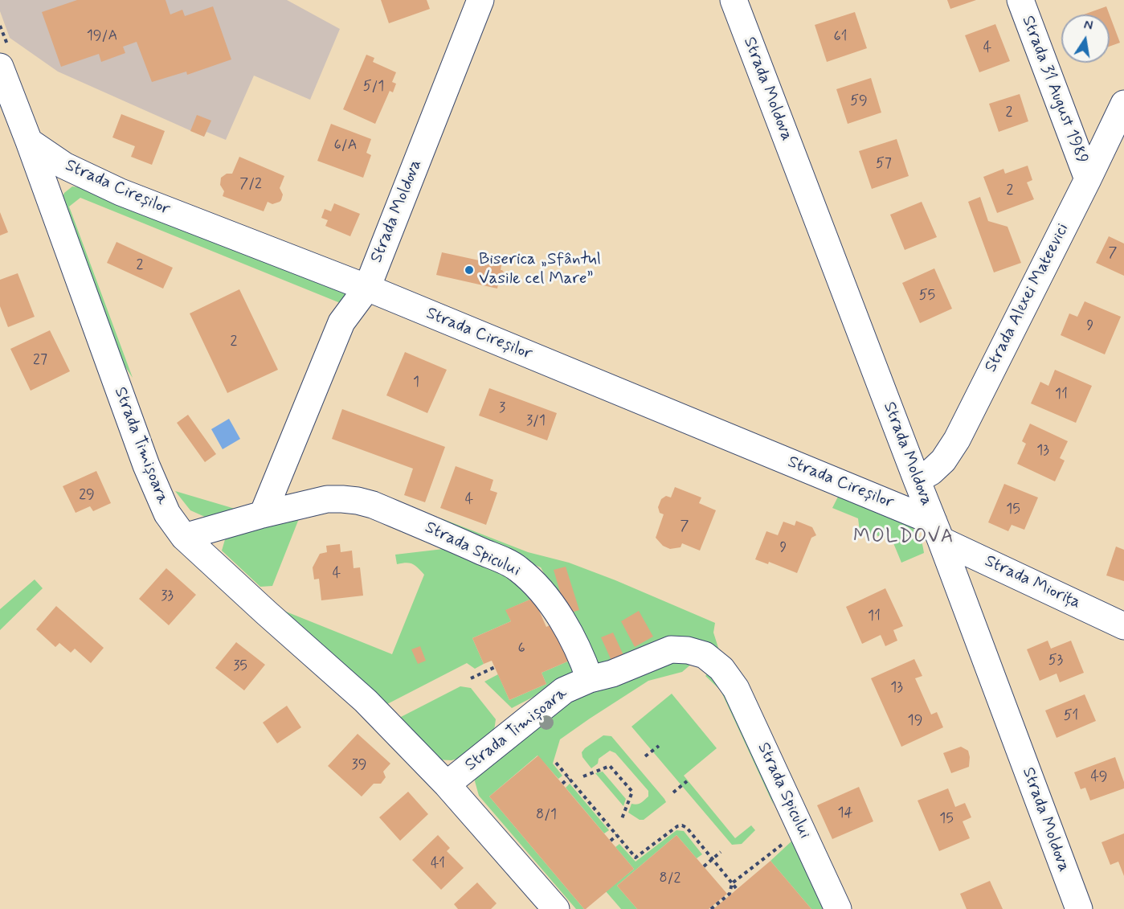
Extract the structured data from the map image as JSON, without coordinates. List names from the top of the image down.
{
  "streets": {
    "street": [
      "Strada Moldova",
      "Strada 31 August 1989",
      "Strada Cireșilor",
      "Strada Alexei Mateevici",
      "Strada Timișoara",
      "Strada Spicului",
      "Strada Miorița"
    ]
  },
  "crossings": [
    ["Strada Moldova", "Strada Cireșilor"],
    ["Strada Moldova", "Strada Alexei Mateevici"],
    ["Strada Moldova", "Strada Spicului"],
    ["Strada Moldova", "Strada Miorița"],
    ["Strada 31 August 1989", "Strada Alexei Mateevici"],
    ["Strada Cireșilor", "Strada Timișoara"],
    ["Strada Cireșilor", "Strada Miorița"],
    ["Strada Timișoara", "Strada Spicului"]
  ],
  "districts": ["MOLDOVA"],
  "places": ["Biserica „Sfântul Vasile cel Mare”"],
  "house_numbers": [
    "19/A",
    "61",
    "4",
    "5/1",
    "59",
    "2",
    "6/A",
    "57",
    "7/2",
    "2",
    "7",
    "2",
    "55",
    "9",
    "2",
    "27",
    "1",
    "11",
    "3",
    "3/1",
    "13",
    "29",
    "4",
    "15",
    "7",
    "9",
    "4",
    "33",
    "11",
    "6",
    "53",
    "35",
    "13",
    "51",
    "19",
    "39",
    "49",
    "14",
    "8/1",
    "15",
    "41",
    "8/2"
  ],
  "north": "top"
}
